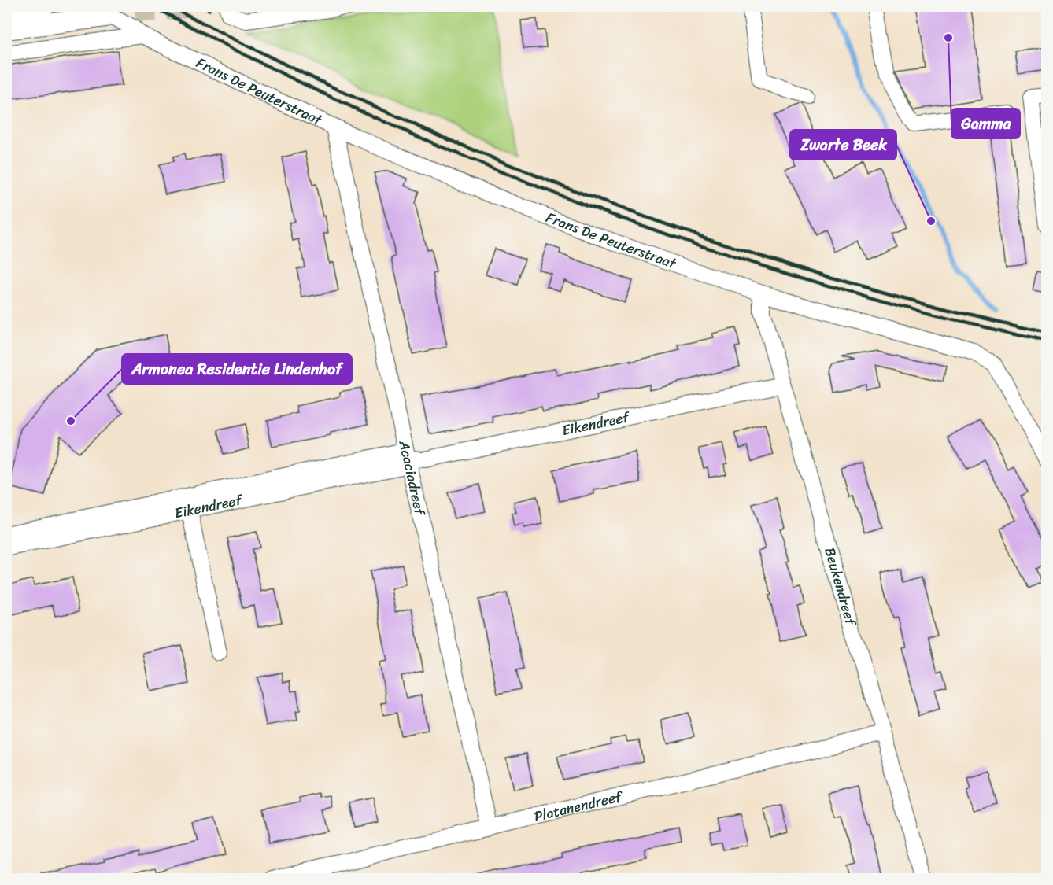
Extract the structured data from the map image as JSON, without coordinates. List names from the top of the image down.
{
  "streets": {
    "street": [
      "Frans De Peuterstraat",
      "Eikendreef",
      "Acaciadreef",
      "Beukendreef",
      "Platanendreef"
    ]
  },
  "crossings": [
    ["Frans De Peuterstraat", "Acaciadreef"],
    ["Frans De Peuterstraat", "Beukendreef"],
    ["Eikendreef", "Acaciadreef"],
    ["Eikendreef", "Beukendreef"],
    ["Acaciadreef", "Platanendreef"],
    ["Beukendreef", "Platanendreef"]
  ],
  "places": ["Gamma", "Zwarte Beek", "Armonea Residentie Lindenhof"]
}
